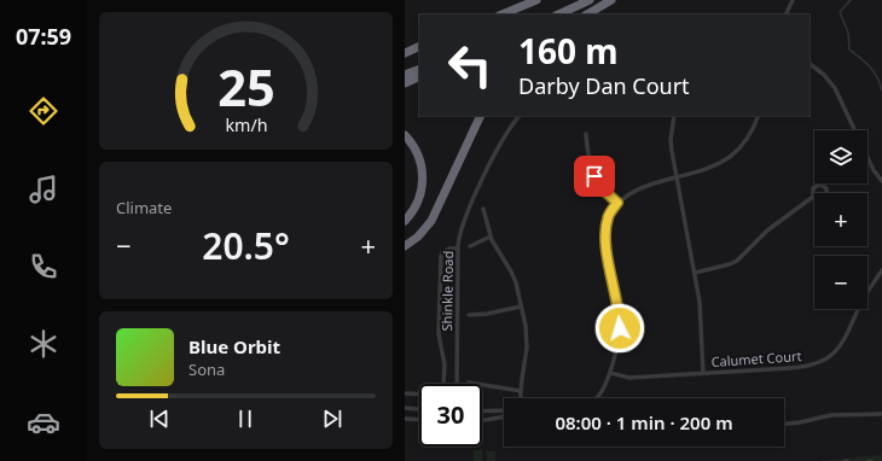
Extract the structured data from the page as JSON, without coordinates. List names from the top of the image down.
{
  "streets": {
    "street": ["Shinkle Road", "Calumet Court"]
  },
  "page": {
    "tabs": "07:59",
    "turn": ["160 m", "Darby Dan Court"],
    "map_buttons": ["+", "−"],
    "tile": "Climate",
    "heat": ["−", "20.5°", "+"],
    "song": ["Blue Orbit", "Sona"],
    "limit": "30",
    "trip": "08:00 · 1 min · 200 m",
    "gauge": ["25", "km/h"]
  }
}
